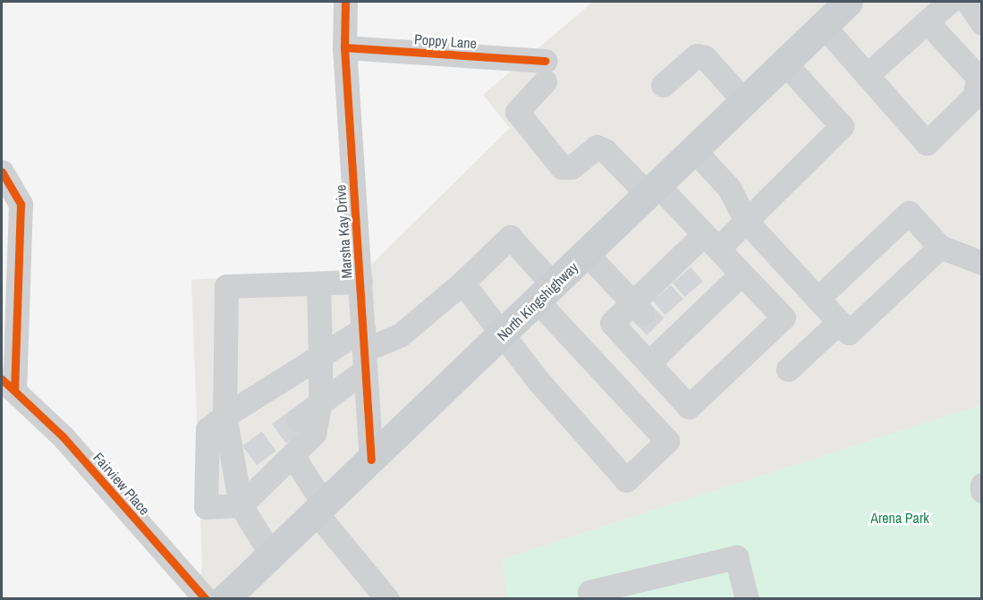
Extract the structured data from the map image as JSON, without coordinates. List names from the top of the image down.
{
  "streets": {
    "main road": ["North Kingshighway"],
    "street": ["Poppy Lane", "Marsha Kay Drive", "Fairview Place"]
  },
  "crossings": [
    ["Poppy Lane", "Marsha Kay Drive"],
    ["Poppy Lane", "North Kingshighway"],
    ["Marsha Kay Drive", "North Kingshighway"]
  ],
  "parks": ["Arena Park"]
}
